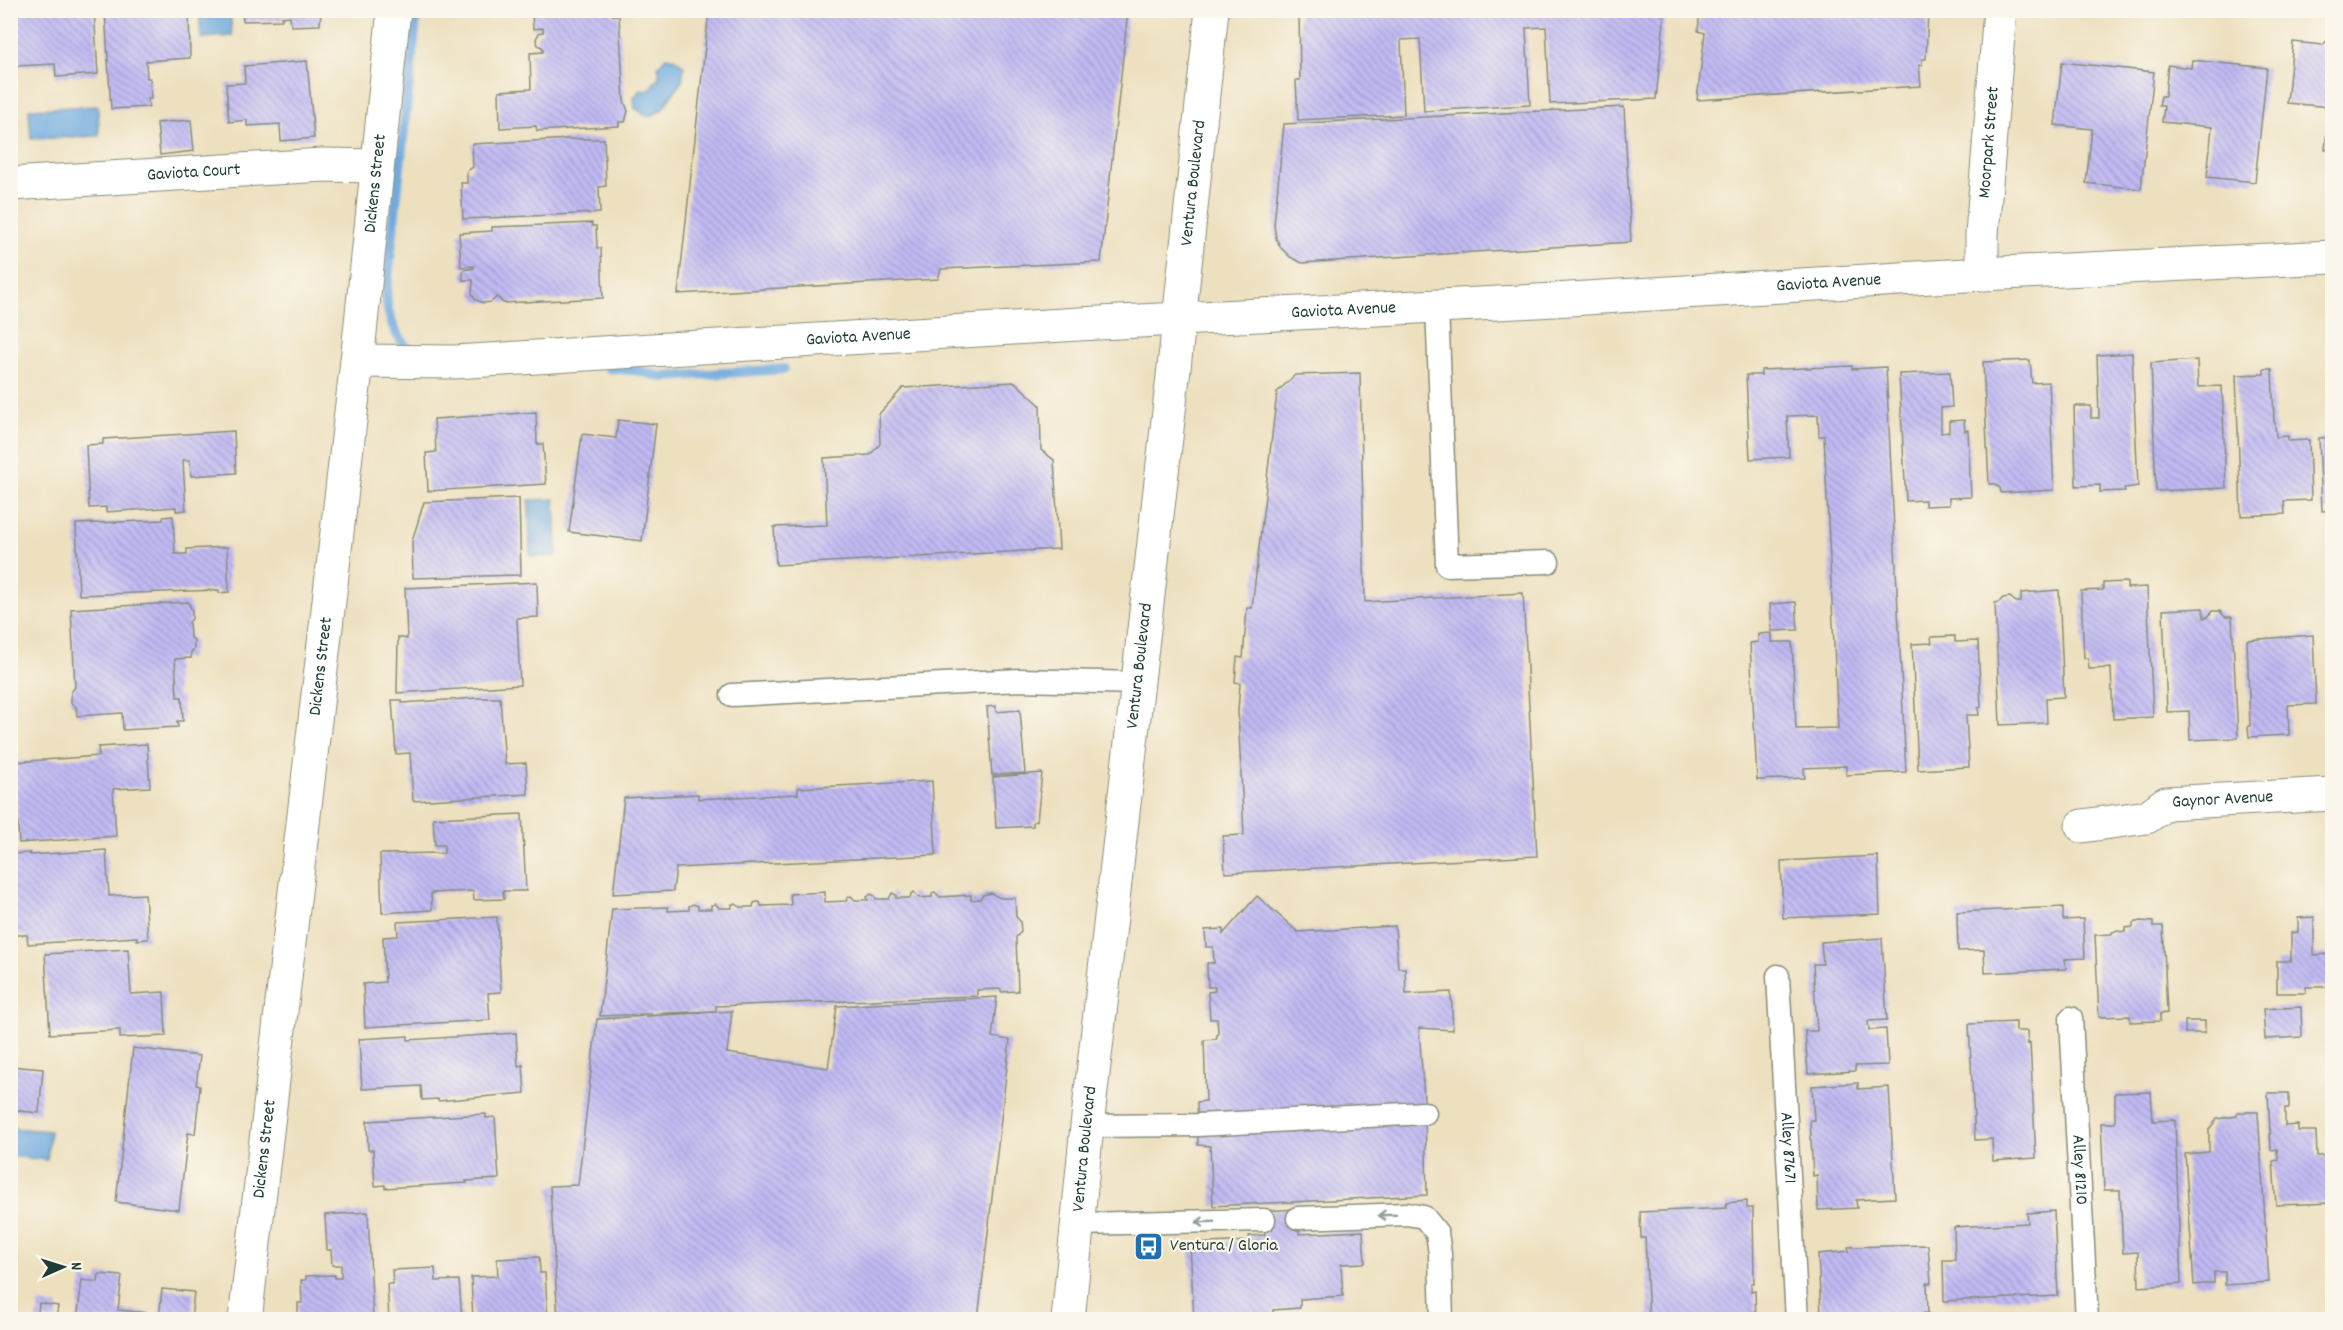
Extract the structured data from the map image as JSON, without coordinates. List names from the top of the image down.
{
  "streets": {
    "street": [
      "Moorpark Street",
      "Gaviota Court",
      "Dickens Street",
      "Ventura Boulevard",
      "Gaviota Avenue",
      "Gaynor Avenue"
    ],
    "lane": ["Alley 87671", "Alley 81210"]
  },
  "crossings": [
    ["Moorpark Street", "Gaviota Avenue"],
    ["Gaviota Court", "Dickens Street"],
    ["Dickens Street", "Gaviota Avenue"],
    ["Ventura Boulevard", "Gaviota Avenue"]
  ],
  "places": {
    "bus stop": ["Ventura / Gloria"]
  },
  "north": "right"
}
